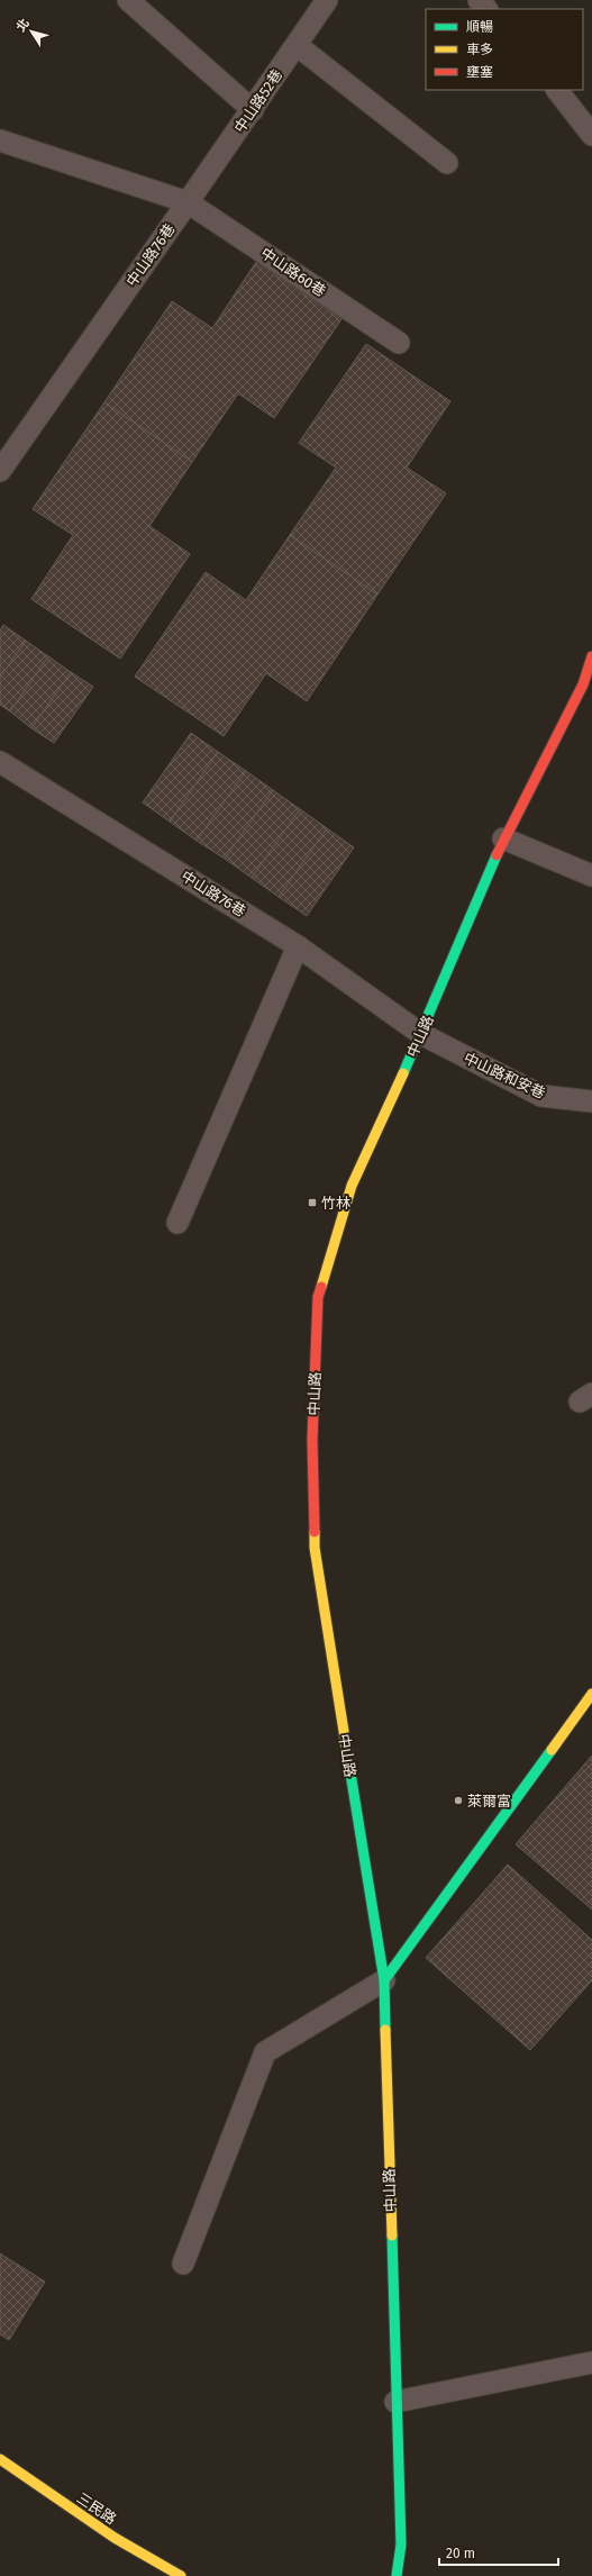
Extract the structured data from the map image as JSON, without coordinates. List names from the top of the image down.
{
  "streets": {
    "street": ["中山路", "三民路"],
    "lane": [
      "中山路52巷",
      "中山路76巷",
      "中山路60巷",
      "中山路和安巷"
    ]
  },
  "crossings": [
    ["中山路52巷", "中山路76巷"],
    ["中山路52巷", "中山路60巷"],
    ["中山路76巷", "中山路60巷"],
    ["中山路76巷", "中山路"],
    ["中山路76巷", "中山路和安巷"],
    ["中山路", "中山路和安巷"]
  ],
  "places": {
    "transit": ["竹林"],
    "other": ["萊爾富"]
  },
  "legend": ["順暢", "車多", "壅塞"],
  "scale_bar": "20 m",
  "north": "top left"
}
